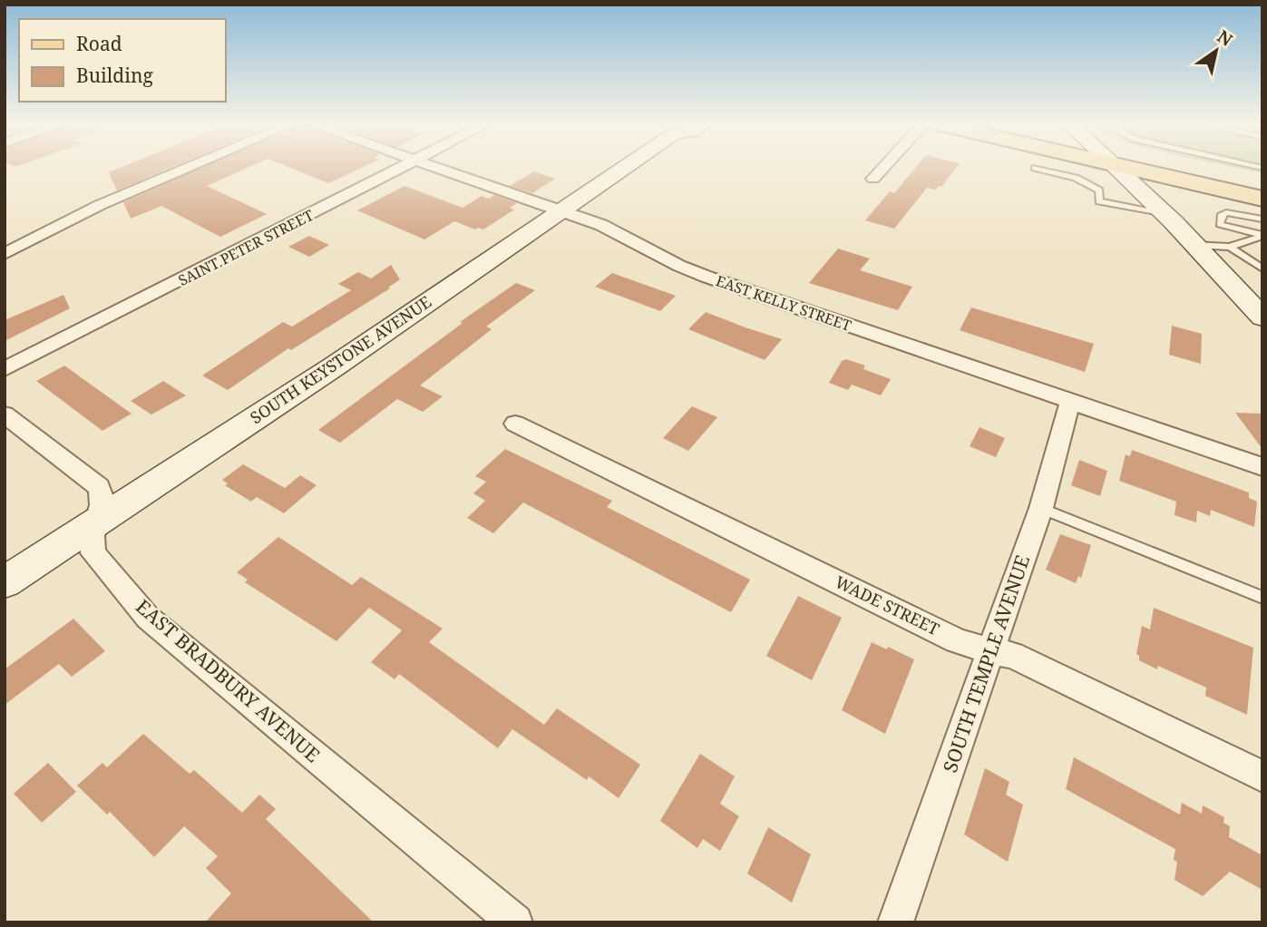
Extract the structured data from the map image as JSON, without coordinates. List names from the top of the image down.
{
  "streets": {
    "main road": ["SOUTH KEYSTONE AVENUE"],
    "street": [
      "SAINT PETER STREET",
      "EAST KELLY STREET",
      "WADE STREET",
      "SOUTH TEMPLE AVENUE",
      "EAST BRADBURY AVENUE"
    ]
  },
  "crossings": [
    ["EAST KELLY STREET", "SOUTH KEYSTONE AVENUE"],
    ["EAST KELLY STREET", "SOUTH TEMPLE AVENUE"],
    ["SOUTH KEYSTONE AVENUE", "EAST BRADBURY AVENUE"],
    ["WADE STREET", "SOUTH TEMPLE AVENUE"]
  ],
  "legend": ["Road", "Building"],
  "north": "top right"
}
